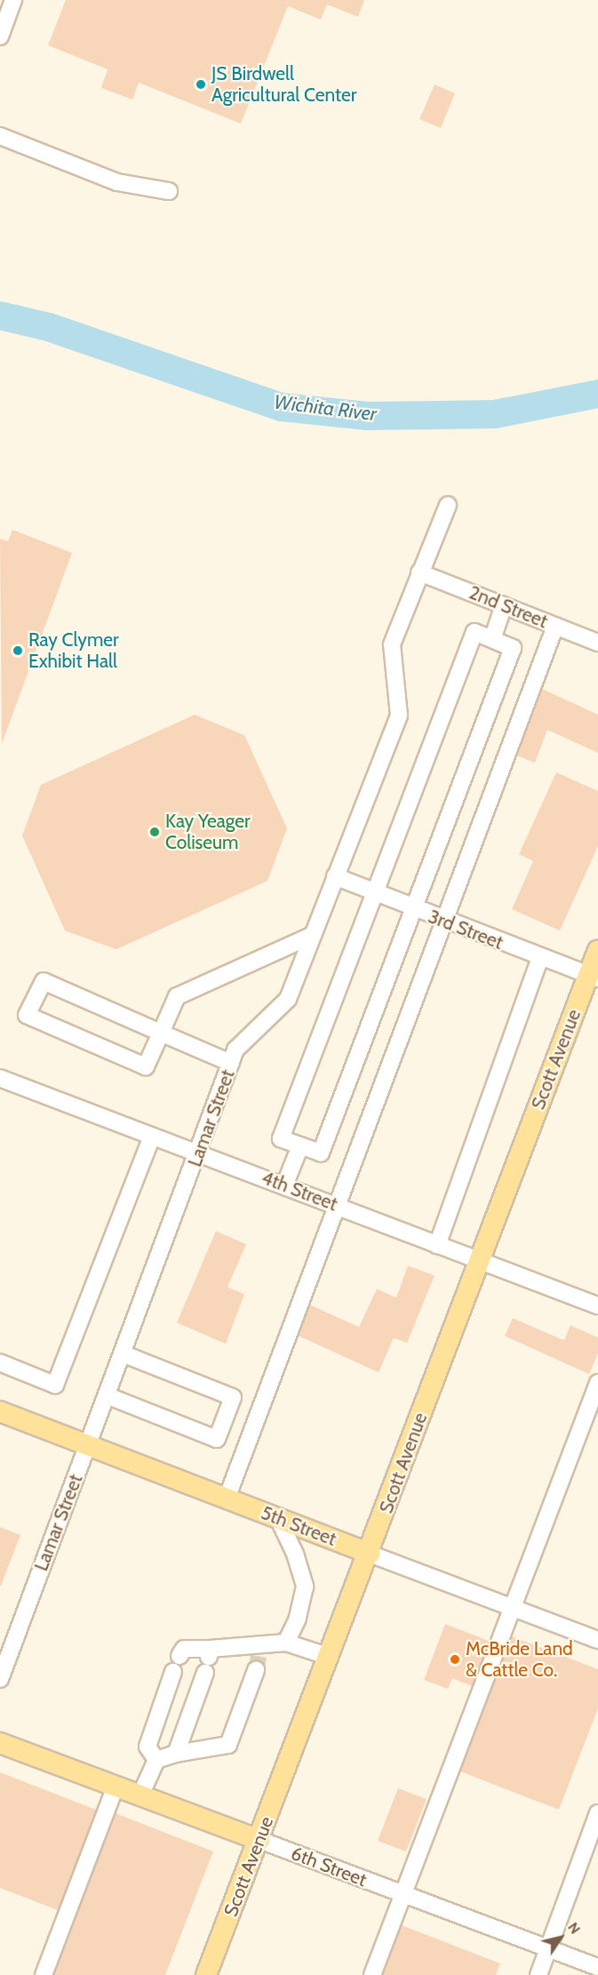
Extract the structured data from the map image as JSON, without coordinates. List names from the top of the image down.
{
  "streets": {
    "main road": ["Scott Avenue", "5th Street", "6th Street"],
    "street": [
      "2nd Street",
      "3rd Street",
      "Lamar Street",
      "4th Street"
    ]
  },
  "crossings": [
    ["2nd Street", "Lamar Street"],
    ["3rd Street", "Scott Avenue"],
    ["3rd Street", "Lamar Street"],
    ["Scott Avenue", "4th Street"],
    ["Scott Avenue", "5th Street"],
    ["Scott Avenue", "6th Street"],
    ["Lamar Street", "4th Street"],
    ["Lamar Street", "5th Street"]
  ],
  "water": ["Wichita River"],
  "places": [
    "JS Birdwell Agricultural Center",
    "Ray Clymer Exhibit Hall",
    "Kay Yeager Coliseum",
    "McBride Land & Cattle Co."
  ],
  "north": "top right"
}
